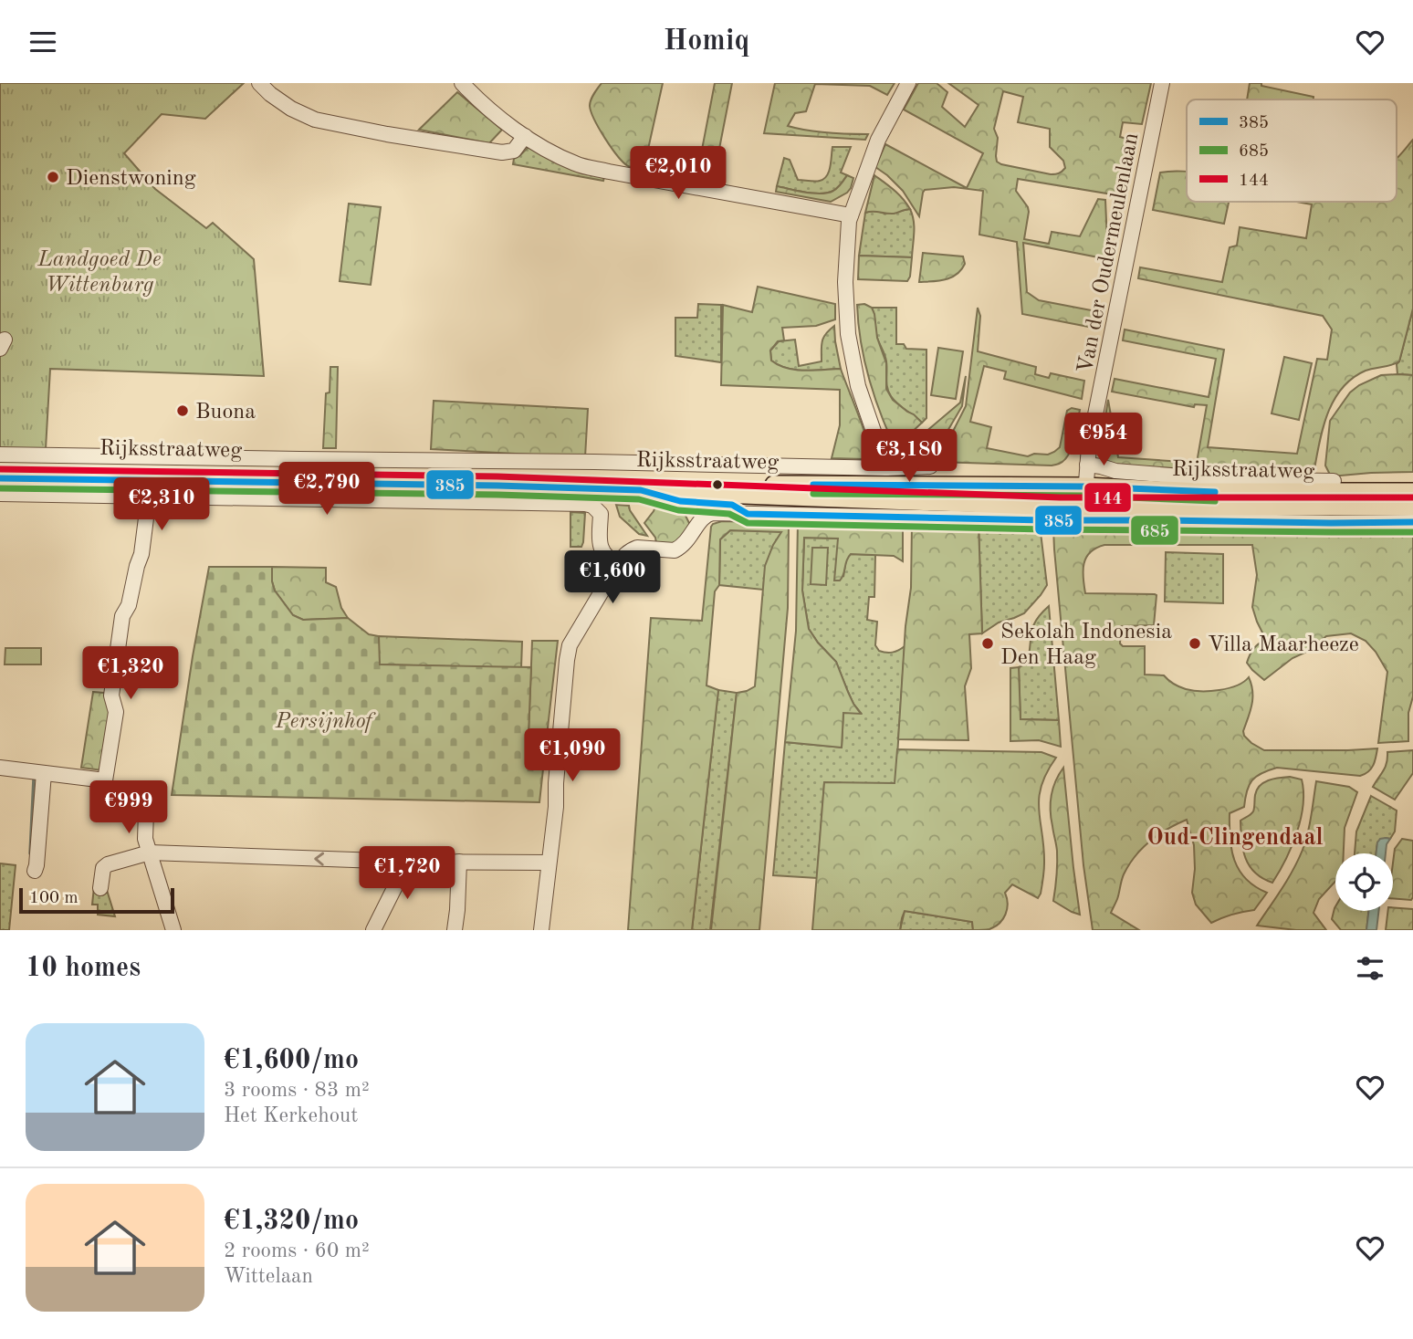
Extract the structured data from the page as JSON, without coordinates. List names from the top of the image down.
{
  "streets": {
    "main road": ["Rijksstraatweg"],
    "street": ["Van der Oudermeulenlaan"]
  },
  "crossings": [
    ["Van der Oudermeulenlaan", "Rijksstraatweg"]
  ],
  "districts": ["Oud-Clingendaal"],
  "parks": ["Landgoed De Wittenburg", "Persijnhof"],
  "places": [
    "Dienstwoning",
    "Buona",
    "Sekolah Indonesia Den Haag",
    "Villa Maarheeze"
  ],
  "lines": ["transit line 144", "transit line 385", "transit line 685"],
  "legend": ["385", "685", "144"],
  "scale_bar": "100 m",
  "page": {
    "header": "Homiq",
    "price": [
      "€2,010",
      "€954",
      "€3,180",
      "€2,790",
      "€2,310",
      "€1,600",
      "€1,320",
      "€1,090",
      "€999",
      "€1,720"
    ],
    "scale": "100 m",
    "heading": "10 homes",
    "list": [
      {
        "name": "€1,600/mo",
        "note": "3 rooms · 83 m² · Het Kerkehout"
      },
      {
        "name": "€1,320/mo",
        "note": "2 rooms · 60 m² · Wittelaan"
      }
    ]
  }
}
